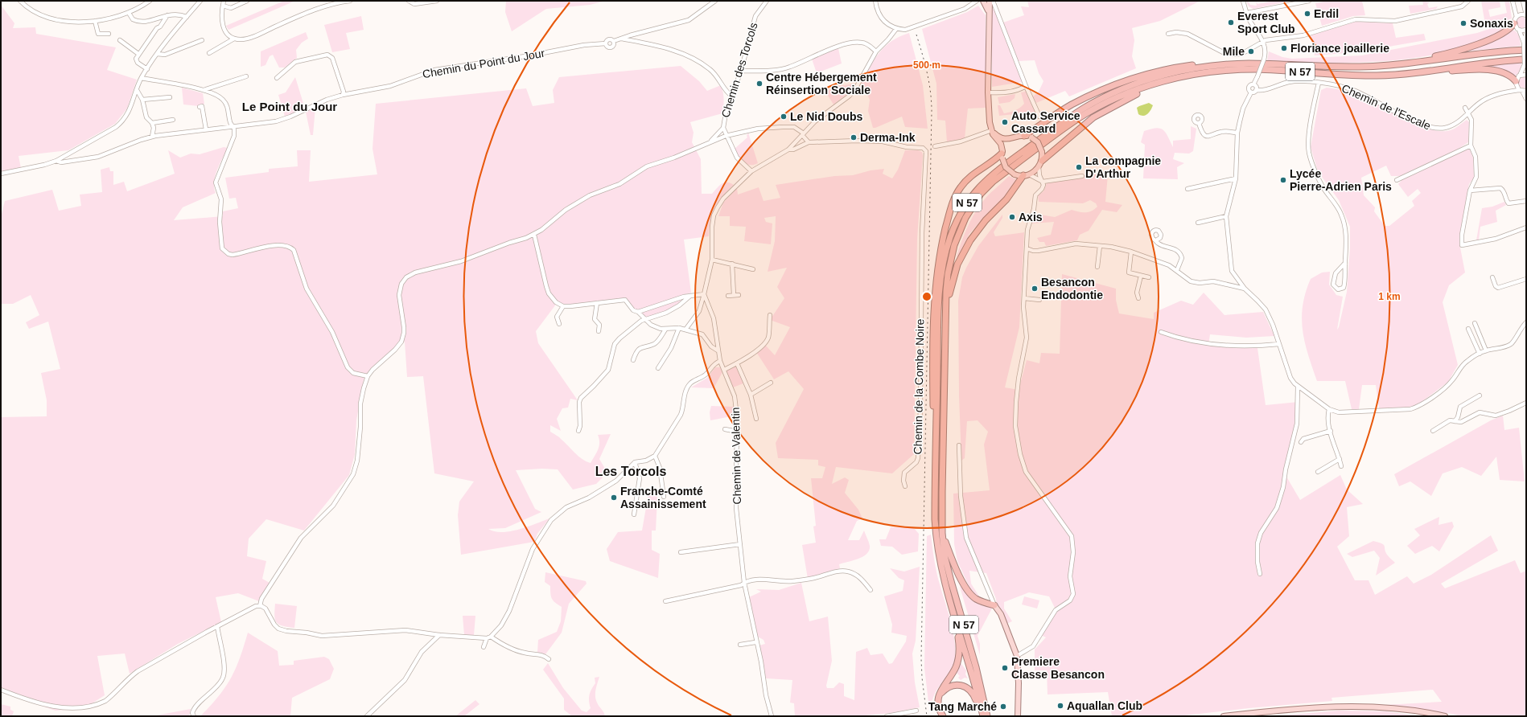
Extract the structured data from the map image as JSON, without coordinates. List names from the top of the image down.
{
  "streets": {
    "highway": ["N 57"],
    "street": [
      "Chemin du Point du Jour",
      "Chemin des Torcols",
      "Chemin de l'Escale",
      "Chemin de la Combe Noire",
      "Chemin de Valentin"
    ]
  },
  "districts": ["Le Point du Jour", "Les Torcols"],
  "places": [
    "Erdil",
    "Everest Sport Club",
    "Sonaxis",
    "Floriance joaillerie",
    "Mile",
    "Centre Hébergement Réinsertion Sociale",
    "Le Nid Doubs",
    "Auto Service Cassard",
    "Derma-Ink",
    "La compagnie D'Arthur",
    "Lycée Pierre-Adrien Paris",
    "Axis",
    "Besancon Endodontie",
    "Franche-Comté Assainissement",
    "Premiere Classe Besancon",
    "Aquallan Club",
    "Tang Marché"
  ],
  "rings": ["500 m", "1 km"]
}
